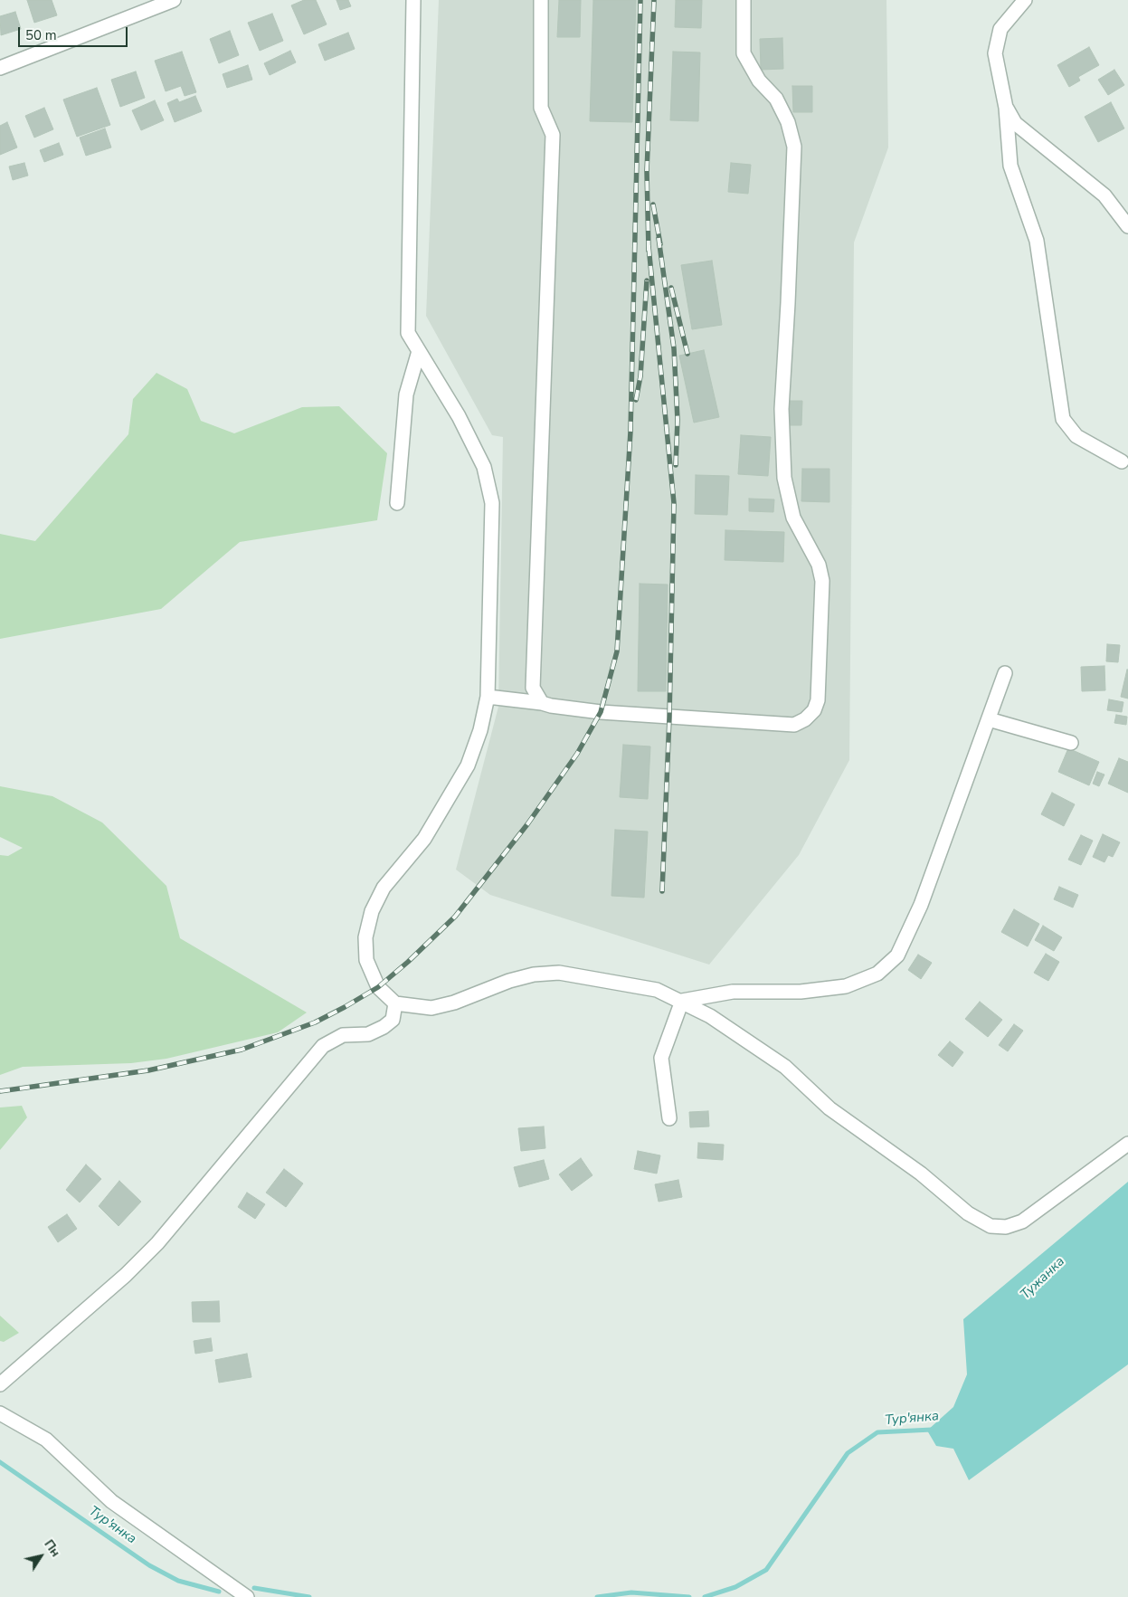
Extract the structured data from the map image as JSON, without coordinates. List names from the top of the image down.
{
  "water": ["Тужанка", "Тур'янка"],
  "scale_bar": "50 m",
  "north": "top right"
}
